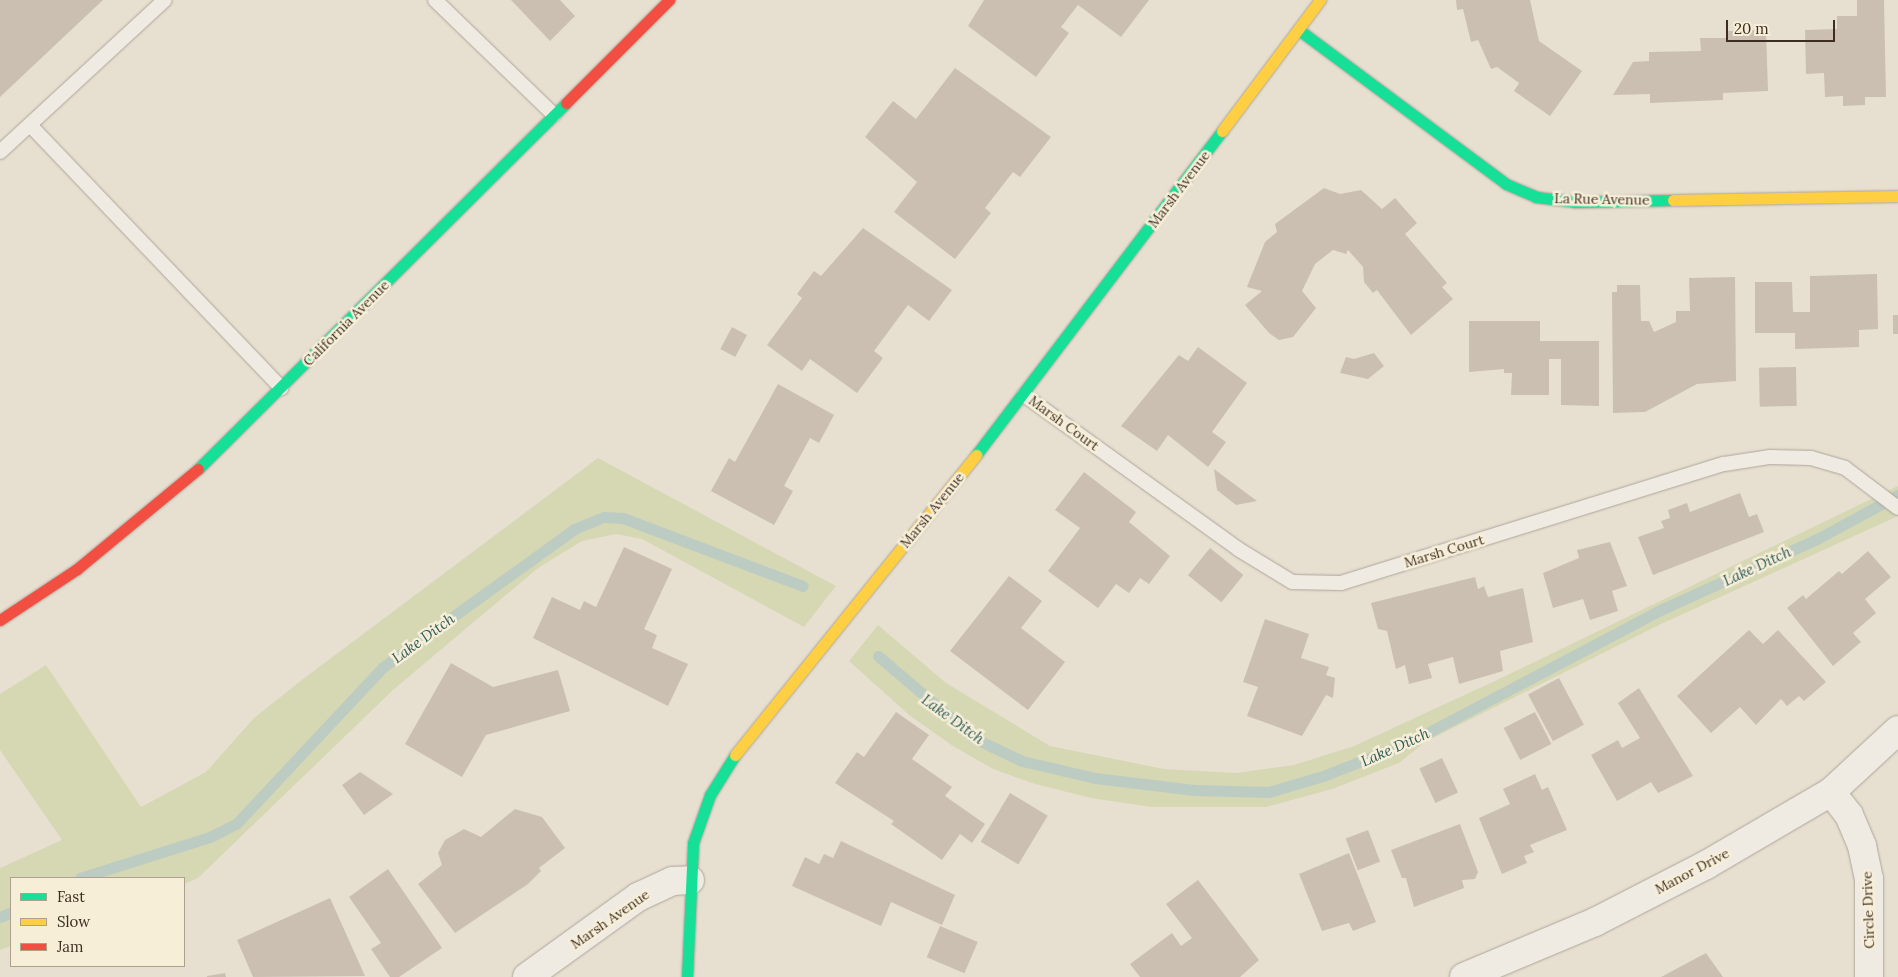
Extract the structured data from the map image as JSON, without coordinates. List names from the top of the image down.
{
  "streets": {
    "street": [
      "Marsh Avenue",
      "La Rue Avenue",
      "California Avenue",
      "Manor Drive",
      "Circle Drive"
    ],
    "lane": ["Marsh Court"]
  },
  "crossings": [
    ["Marsh Avenue", "La Rue Avenue"],
    ["Marsh Avenue", "Marsh Court"],
    ["Manor Drive", "Circle Drive"]
  ],
  "water": ["Lake Ditch"],
  "legend": ["Fast", "Slow", "Jam"],
  "scale_bar": "20 m"
}
